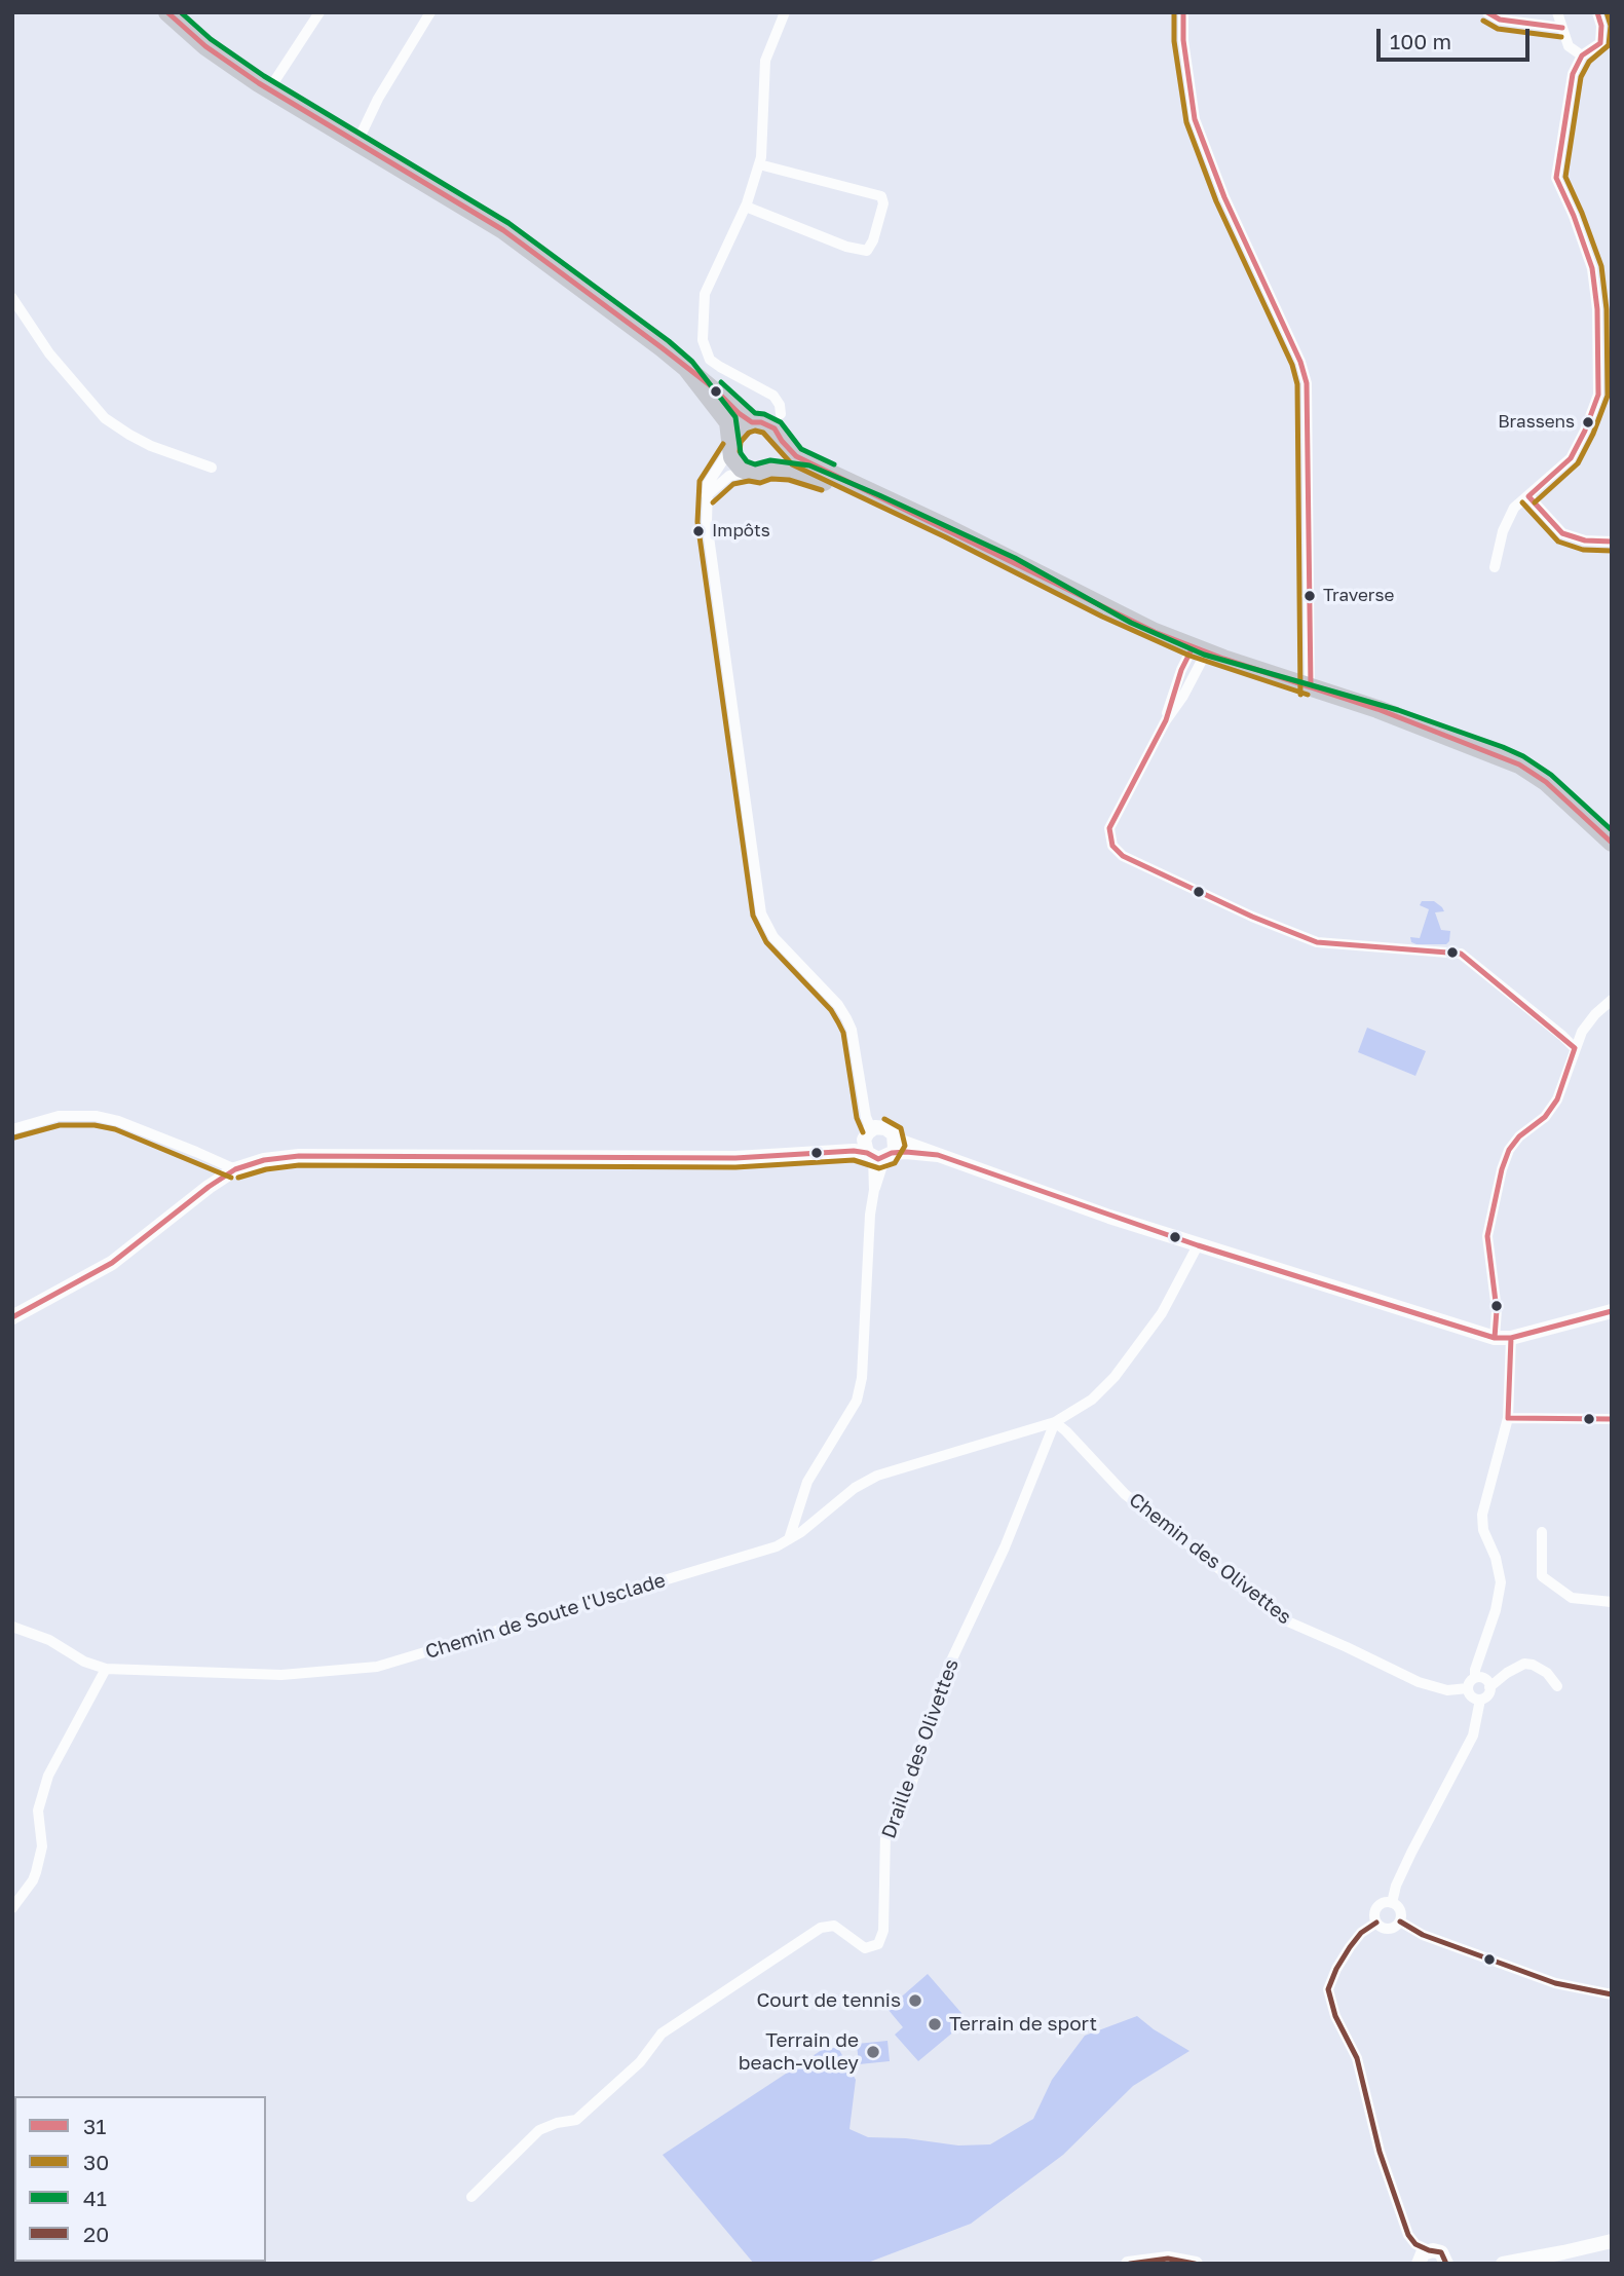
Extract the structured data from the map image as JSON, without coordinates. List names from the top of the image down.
{
  "streets": {
    "street": ["Chemin des Olivettes", "Chemin de Soute l'Usclade", "Draille des Olivettes"]
  },
  "crossings": [
    ["Chemin des Olivettes", "Chemin de Soute l'Usclade"],
    ["Chemin des Olivettes", "Draille des Olivettes"],
    ["Chemin de Soute l'Usclade", "Draille des Olivettes"]
  ],
  "places": [
    "Brassens",
    "Impôts",
    "Traverse",
    "Court de tennis",
    "Terrain de sport",
    "Terrain de beach-volley"
  ],
  "lines": [
    "transit line 31",
    "transit line 30",
    "transit line 41",
    "transit line 20"
  ],
  "legend": [
    "31",
    "30",
    "41",
    "20"
  ],
  "scale_bar": "100 m"
}
